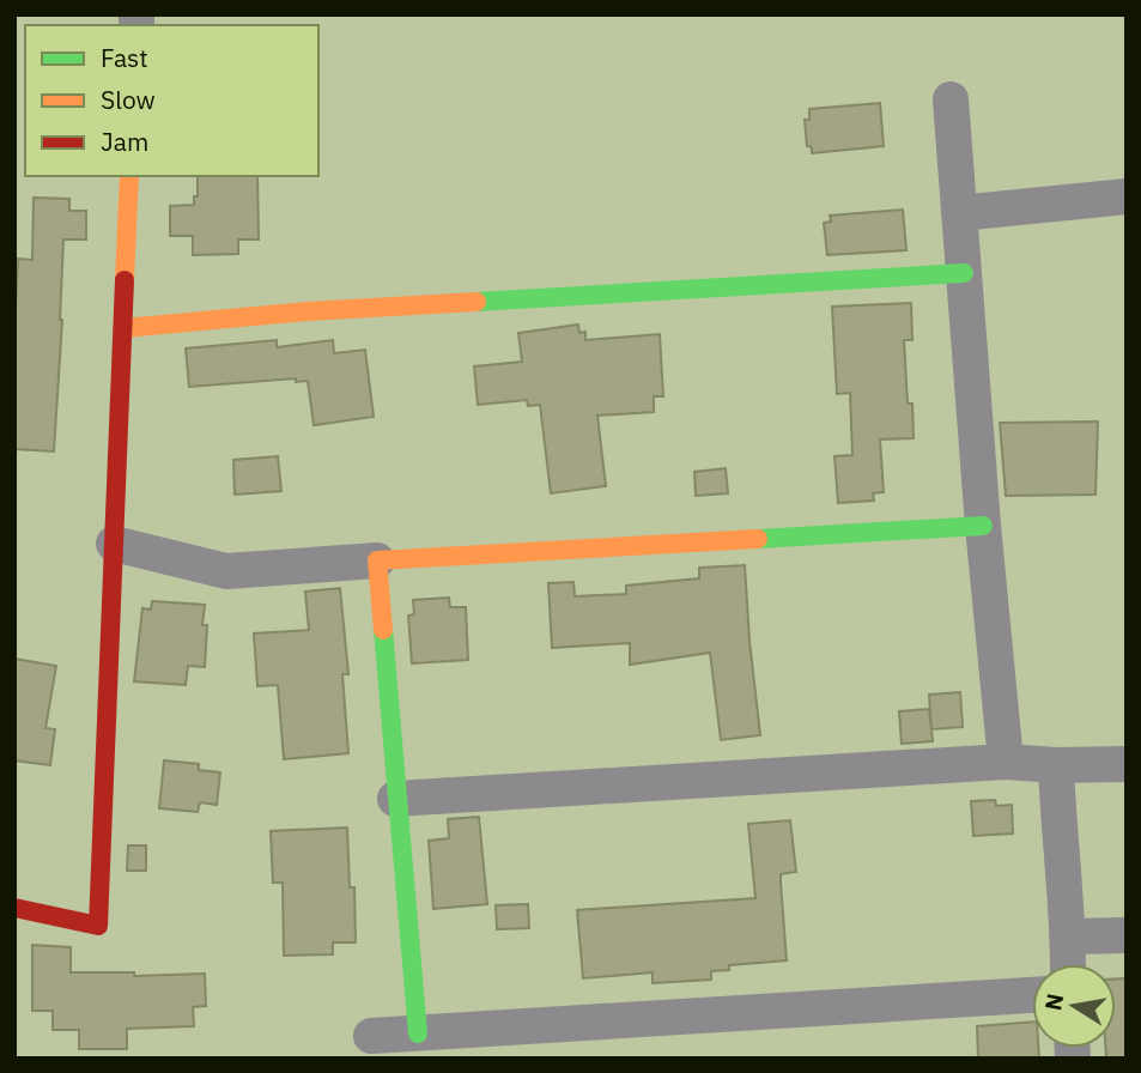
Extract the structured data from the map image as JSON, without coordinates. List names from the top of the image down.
{
  "legend": ["Fast", "Slow", "Jam"],
  "north": "left"
}
